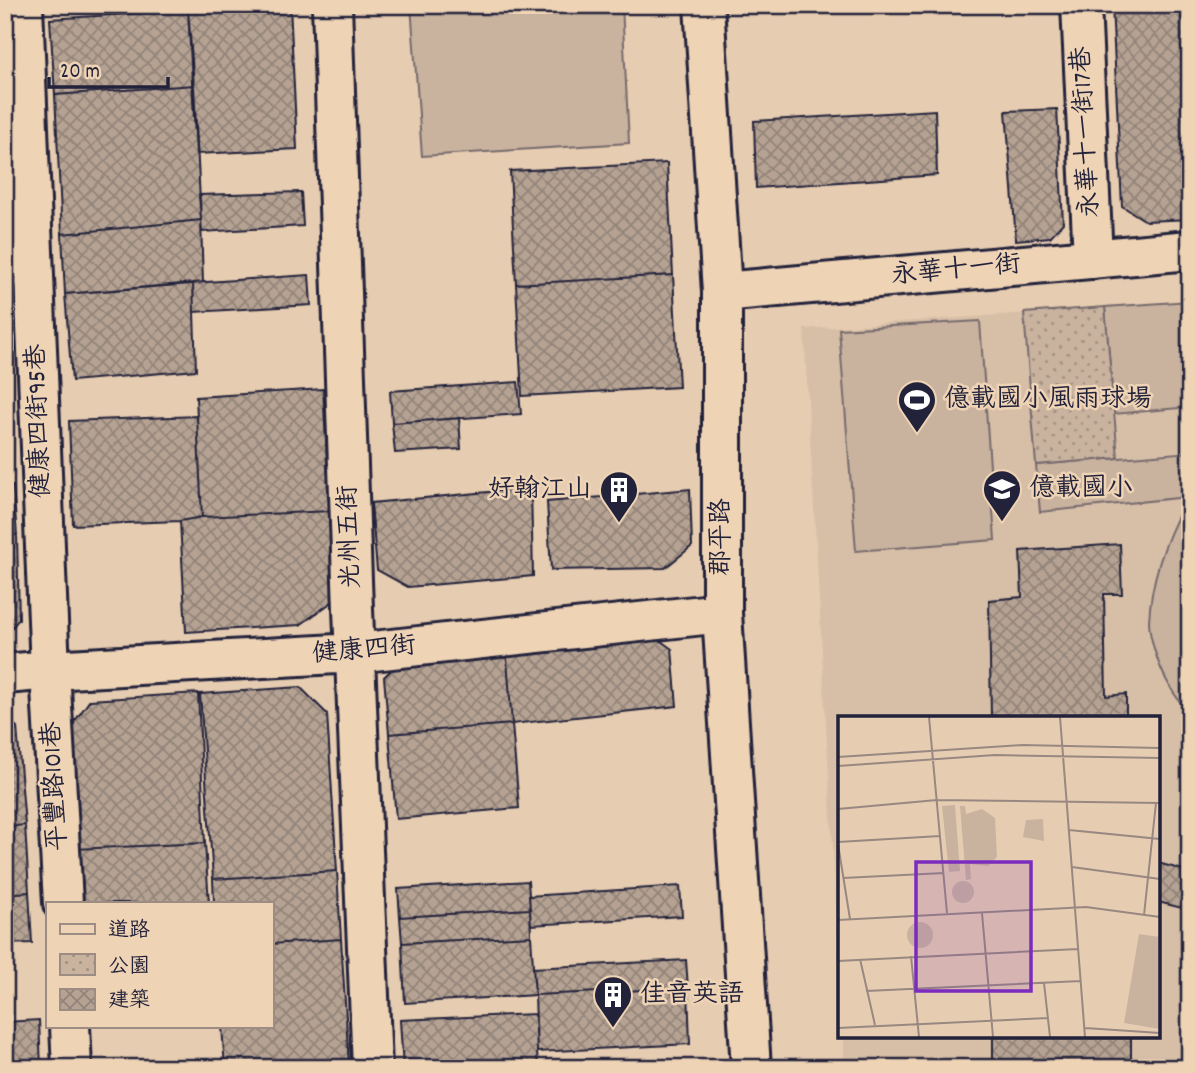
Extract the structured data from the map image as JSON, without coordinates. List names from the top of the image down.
{
  "streets": {
    "street": [
      "永華十一街17巷",
      "永華十一街",
      "健康四街95巷",
      "光州五街",
      "郡平路",
      "健康四街",
      "平豐路101巷"
    ]
  },
  "crossings": [
    ["永華十一街17巷", "永華十一街"],
    ["永華十一街", "郡平路"],
    ["健康四街95巷", "健康四街"],
    ["健康四街95巷", "平豐路101巷"],
    ["光州五街", "健康四街"],
    ["郡平路", "健康四街"],
    ["健康四街", "平豐路101巷"]
  ],
  "places": {
    "sports": ["億載國小風雨球場"],
    "school or university": ["億載國小"],
    "building": ["好翰江山", "佳音英語"]
  },
  "legend": ["道路", "公園", "建築"],
  "scale_bar": "20 m"
}
